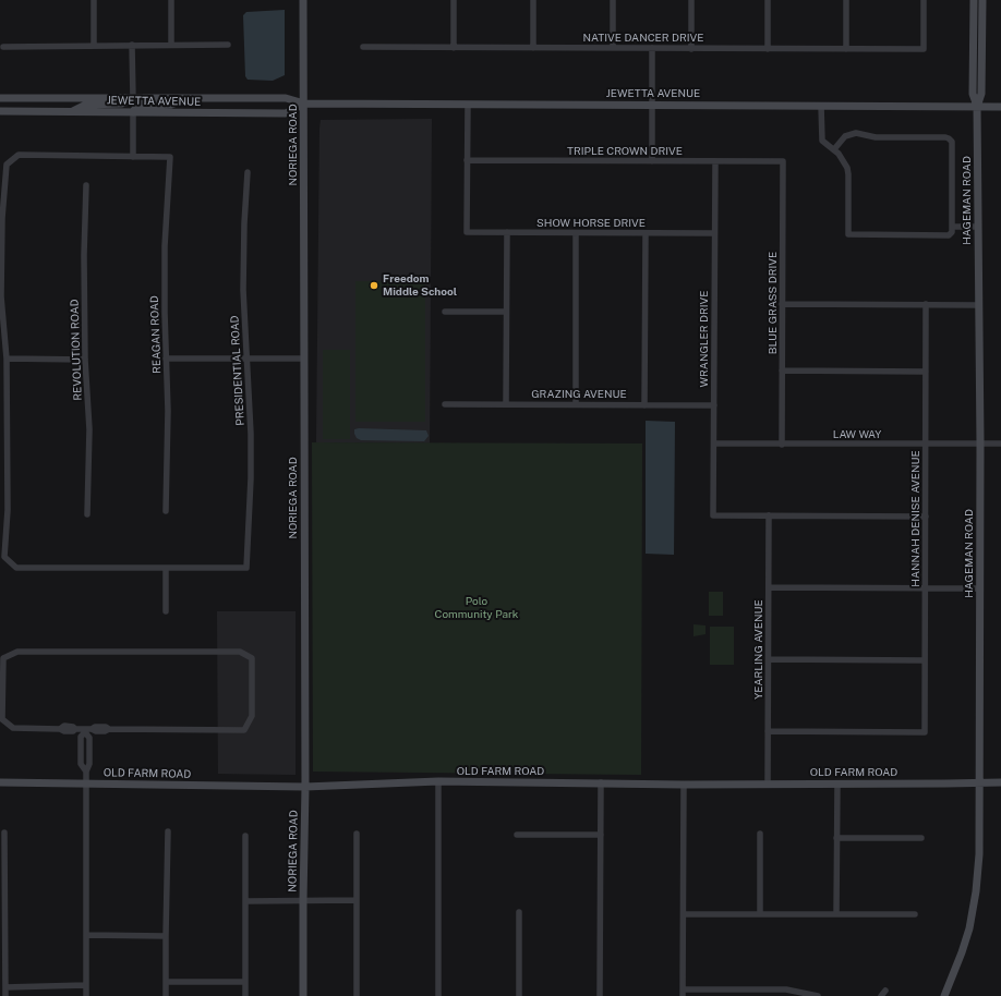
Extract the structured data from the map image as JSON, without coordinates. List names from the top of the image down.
{
  "streets": {
    "street": [
      "NATIVE DANCER DRIVE",
      "JEWETTA AVENUE",
      "NORIEGA ROAD",
      "TRIPLE CROWN DRIVE",
      "HAGEMAN ROAD",
      "SHOW HORSE DRIVE",
      "BLUE GRASS DRIVE",
      "REAGAN ROAD",
      "WRANGLER DRIVE",
      "REVOLUTION ROAD",
      "PRESIDENTIAL ROAD",
      "GRAZING AVENUE",
      "LAW WAY",
      "HANNAH DENISE AVENUE",
      "YEARLING AVENUE",
      "OLD FARM ROAD"
    ]
  },
  "crossings": [
    ["JEWETTA AVENUE", "NORIEGA ROAD"],
    ["JEWETTA AVENUE", "HAGEMAN ROAD"],
    ["NORIEGA ROAD", "OLD FARM ROAD"],
    ["TRIPLE CROWN DRIVE", "SHOW HORSE DRIVE"],
    ["TRIPLE CROWN DRIVE", "BLUE GRASS DRIVE"],
    ["TRIPLE CROWN DRIVE", "WRANGLER DRIVE"],
    ["HAGEMAN ROAD", "LAW WAY"],
    ["HAGEMAN ROAD", "OLD FARM ROAD"],
    ["SHOW HORSE DRIVE", "WRANGLER DRIVE"],
    ["BLUE GRASS DRIVE", "LAW WAY"],
    ["WRANGLER DRIVE", "GRAZING AVENUE"],
    ["WRANGLER DRIVE", "LAW WAY"],
    ["WRANGLER DRIVE", "YEARLING AVENUE"],
    ["LAW WAY", "HANNAH DENISE AVENUE"],
    ["HANNAH DENISE AVENUE", "YEARLING AVENUE"],
    ["YEARLING AVENUE", "OLD FARM ROAD"]
  ],
  "parks": ["Polo Community Park"],
  "places": ["Freedom Middle School"]
}
